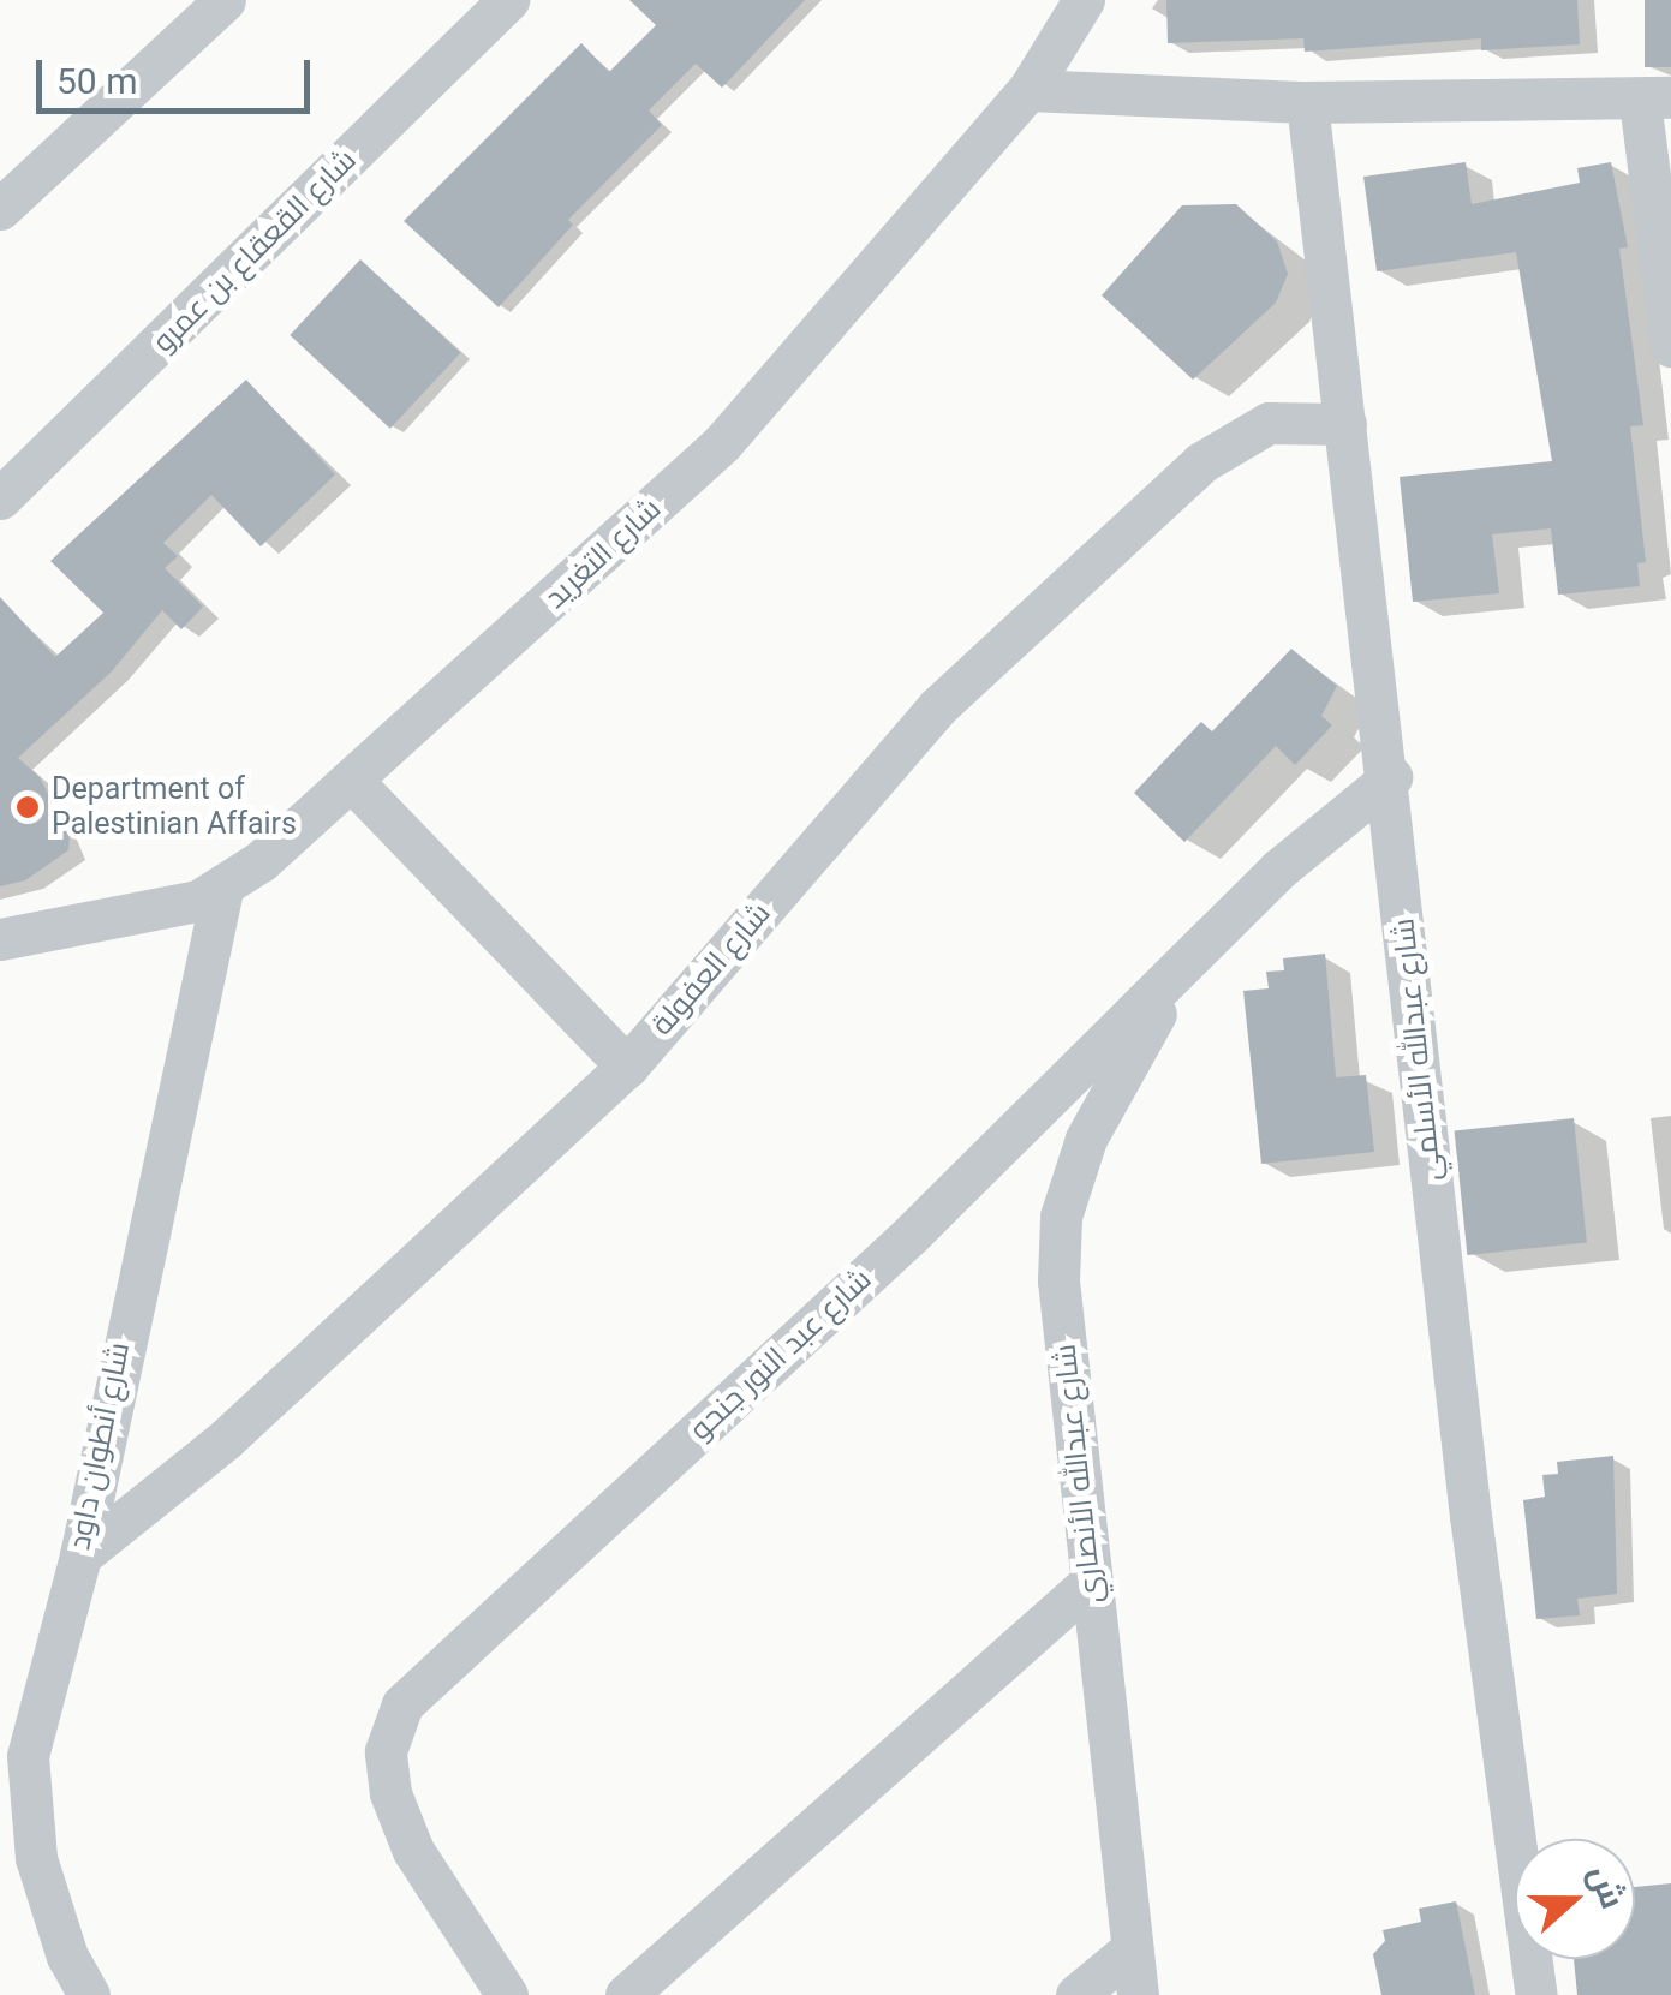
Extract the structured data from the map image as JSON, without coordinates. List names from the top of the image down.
{
  "streets": {
    "street": [
      "شارع القعقاع بن عمرو",
      "شارع التغريد",
      "شارع العفولة",
      "شارع عبدالله الأسلمي",
      "شارع عبد النور جنحو",
      "شارع أنطوان داود",
      "شارع عبدالله الأنصاري"
    ]
  },
  "crossings": [
    ["شارع التغريد", "شارع أنطوان داود"],
    ["شارع العفولة", "شارع عبدالله الأسلمي"],
    ["شارع العفولة", "شارع أنطوان داود"],
    ["شارع عبدالله الأسلمي", "شارع عبد النور جنحو"],
    ["شارع عبد النور جنحو", "شارع عبدالله الأنصاري"]
  ],
  "places": ["Department of Palestinian Affairs"],
  "scale_bar": "50 m",
  "north": "right"
}
